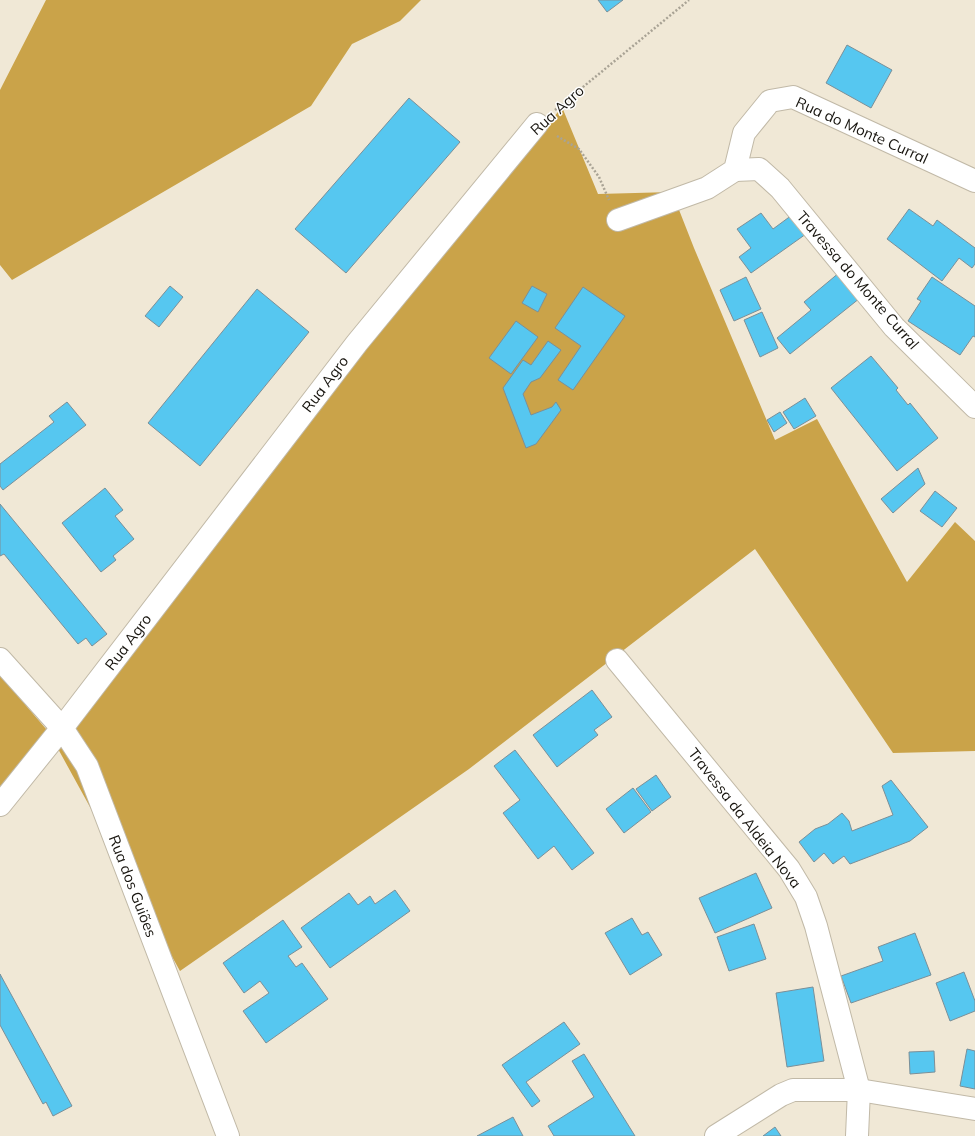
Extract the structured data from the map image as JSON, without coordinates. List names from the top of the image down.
{
  "streets": {
    "street": [
      "Rua Agro",
      "Rua do Monte Curral",
      "Travessa do Monte Curral",
      "Travessa da Aldeia Nova",
      "Rua dos Guiões"
    ]
  },
  "crossings": [
    ["Rua Agro", "Rua dos Guiões"],
    ["Rua do Monte Curral", "Travessa do Monte Curral"]
  ]
}
